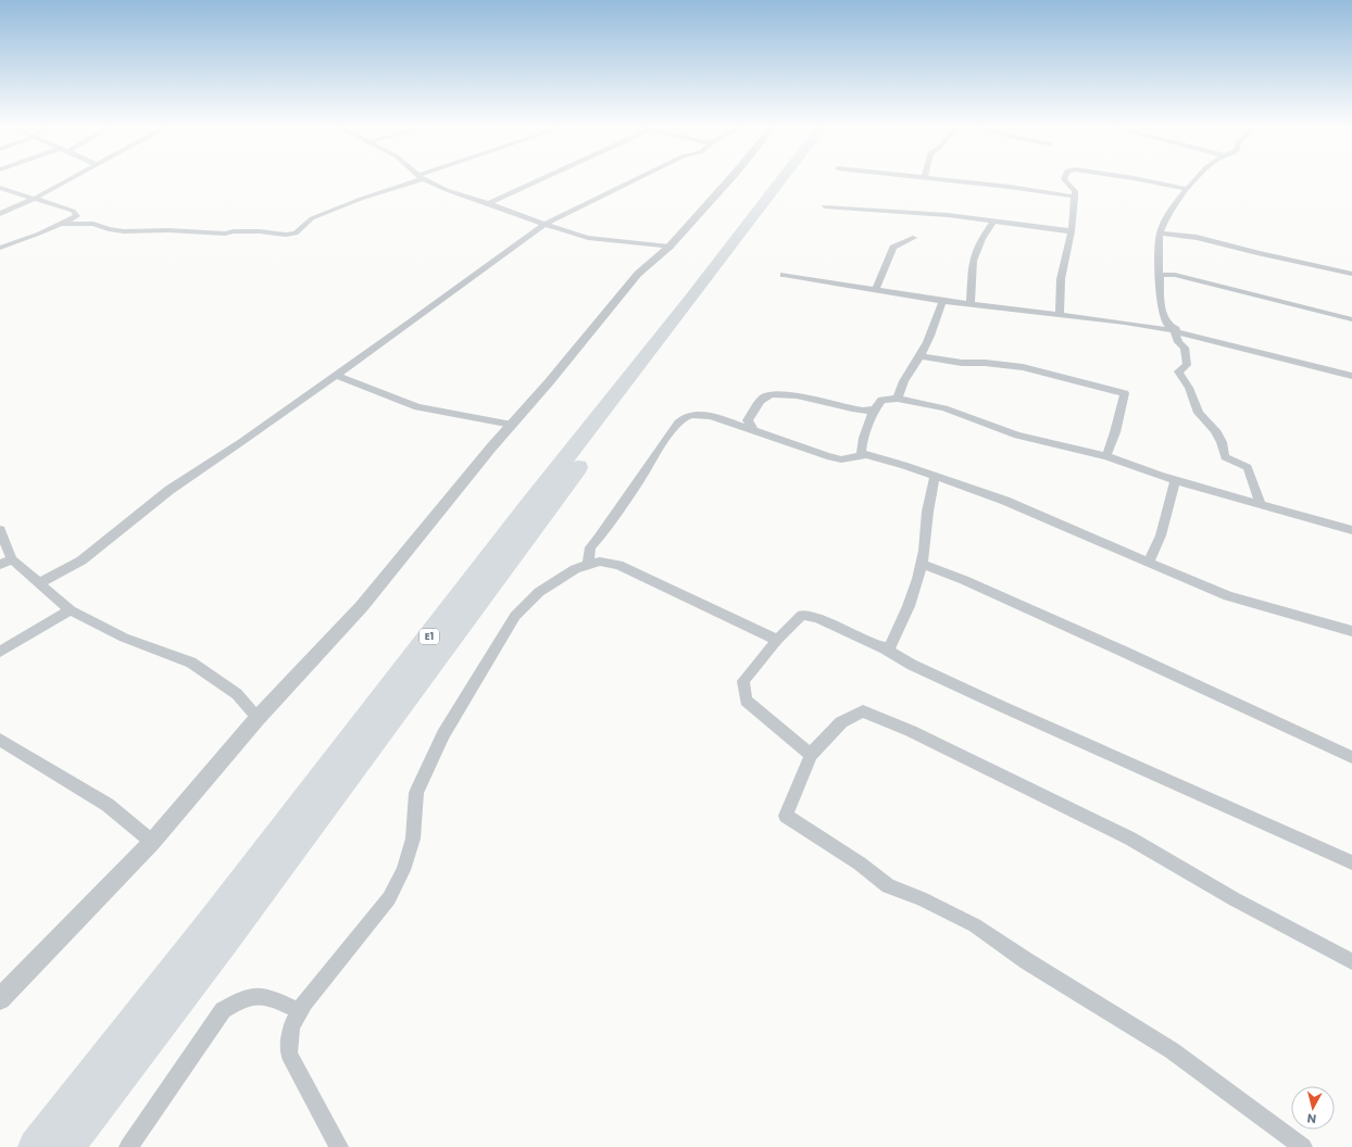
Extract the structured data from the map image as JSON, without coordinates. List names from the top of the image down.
{
  "streets": {
    "highway": ["E1"]
  },
  "north": "bottom"
}
